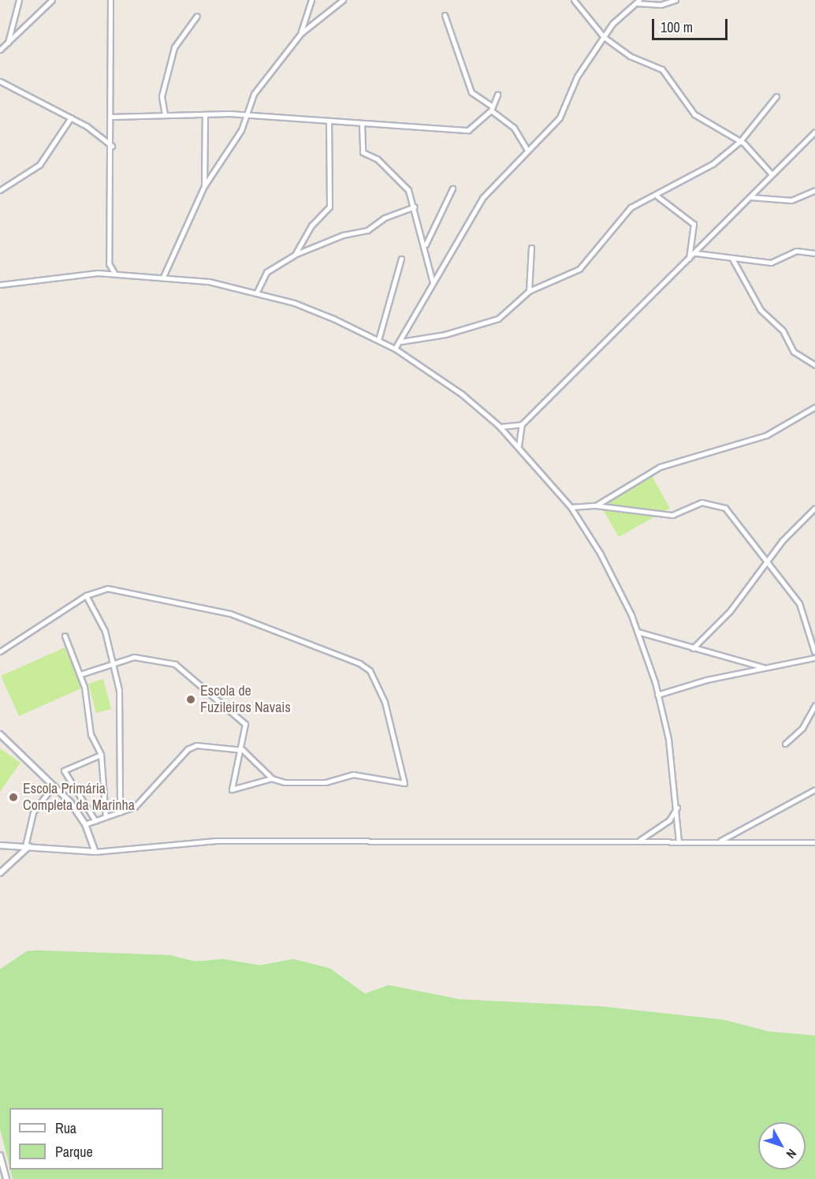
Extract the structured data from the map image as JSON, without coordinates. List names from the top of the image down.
{
  "places": ["Escola de Fuzileiros Navais", "Escola Primária Completa da Marinha"],
  "legend": ["Rua", "Parque"],
  "scale_bar": "100 m",
  "north": "bottom right"
}
